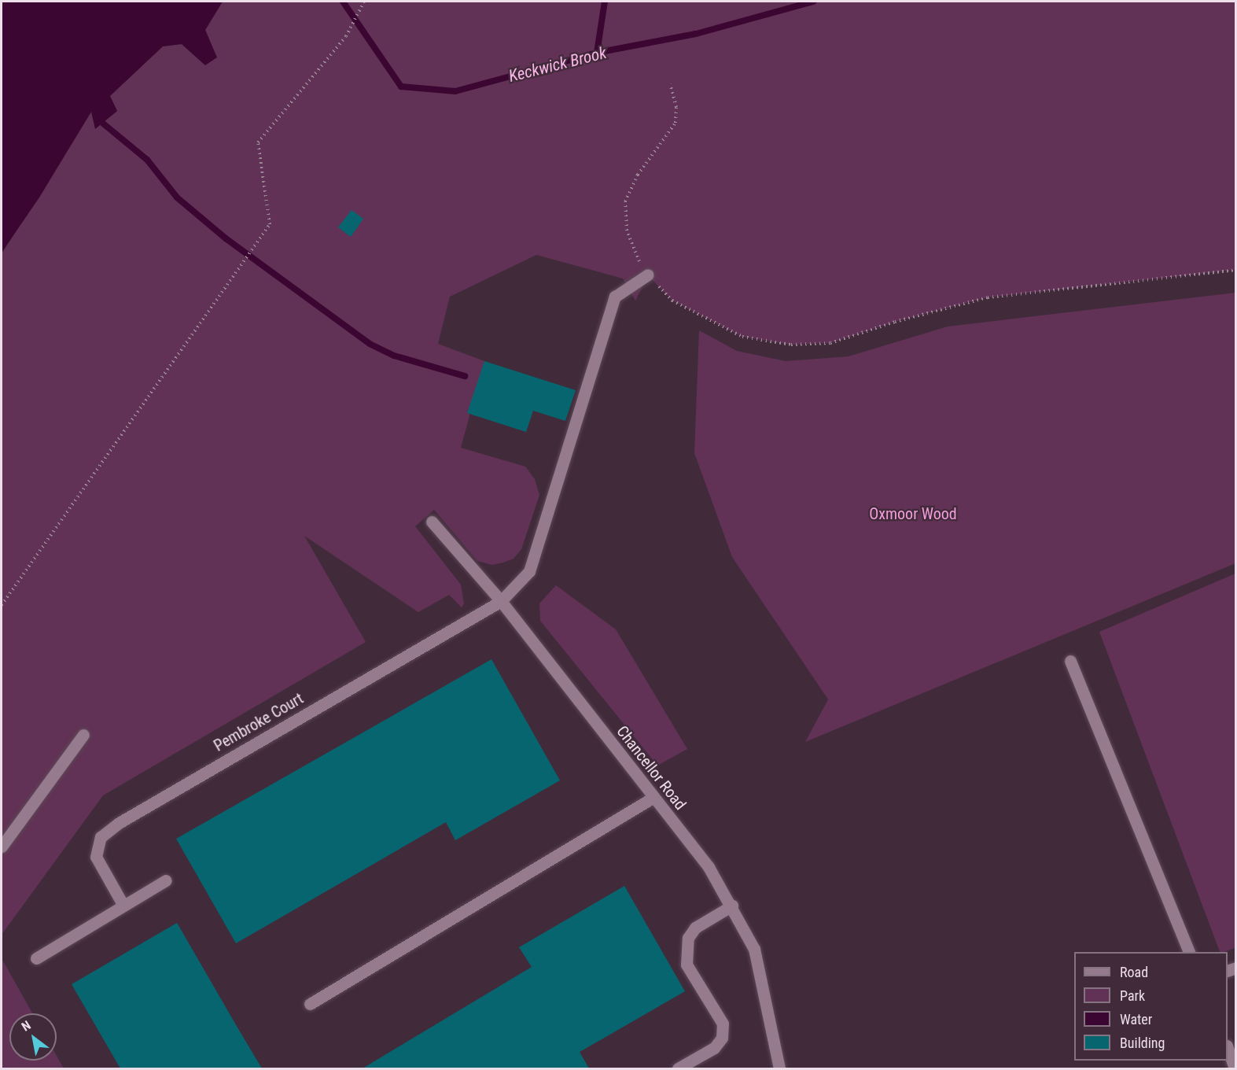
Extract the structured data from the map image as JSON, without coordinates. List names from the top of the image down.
{
  "streets": {
    "street": ["Pembroke Court", "Chancellor Road"]
  },
  "crossings": [
    ["Pembroke Court", "Chancellor Road"]
  ],
  "water": ["Keckwick Brook"],
  "parks": ["Oxmoor Wood"],
  "legend": [
    "Road",
    "Park",
    "Water",
    "Building"
  ],
  "north": "top left"
}
